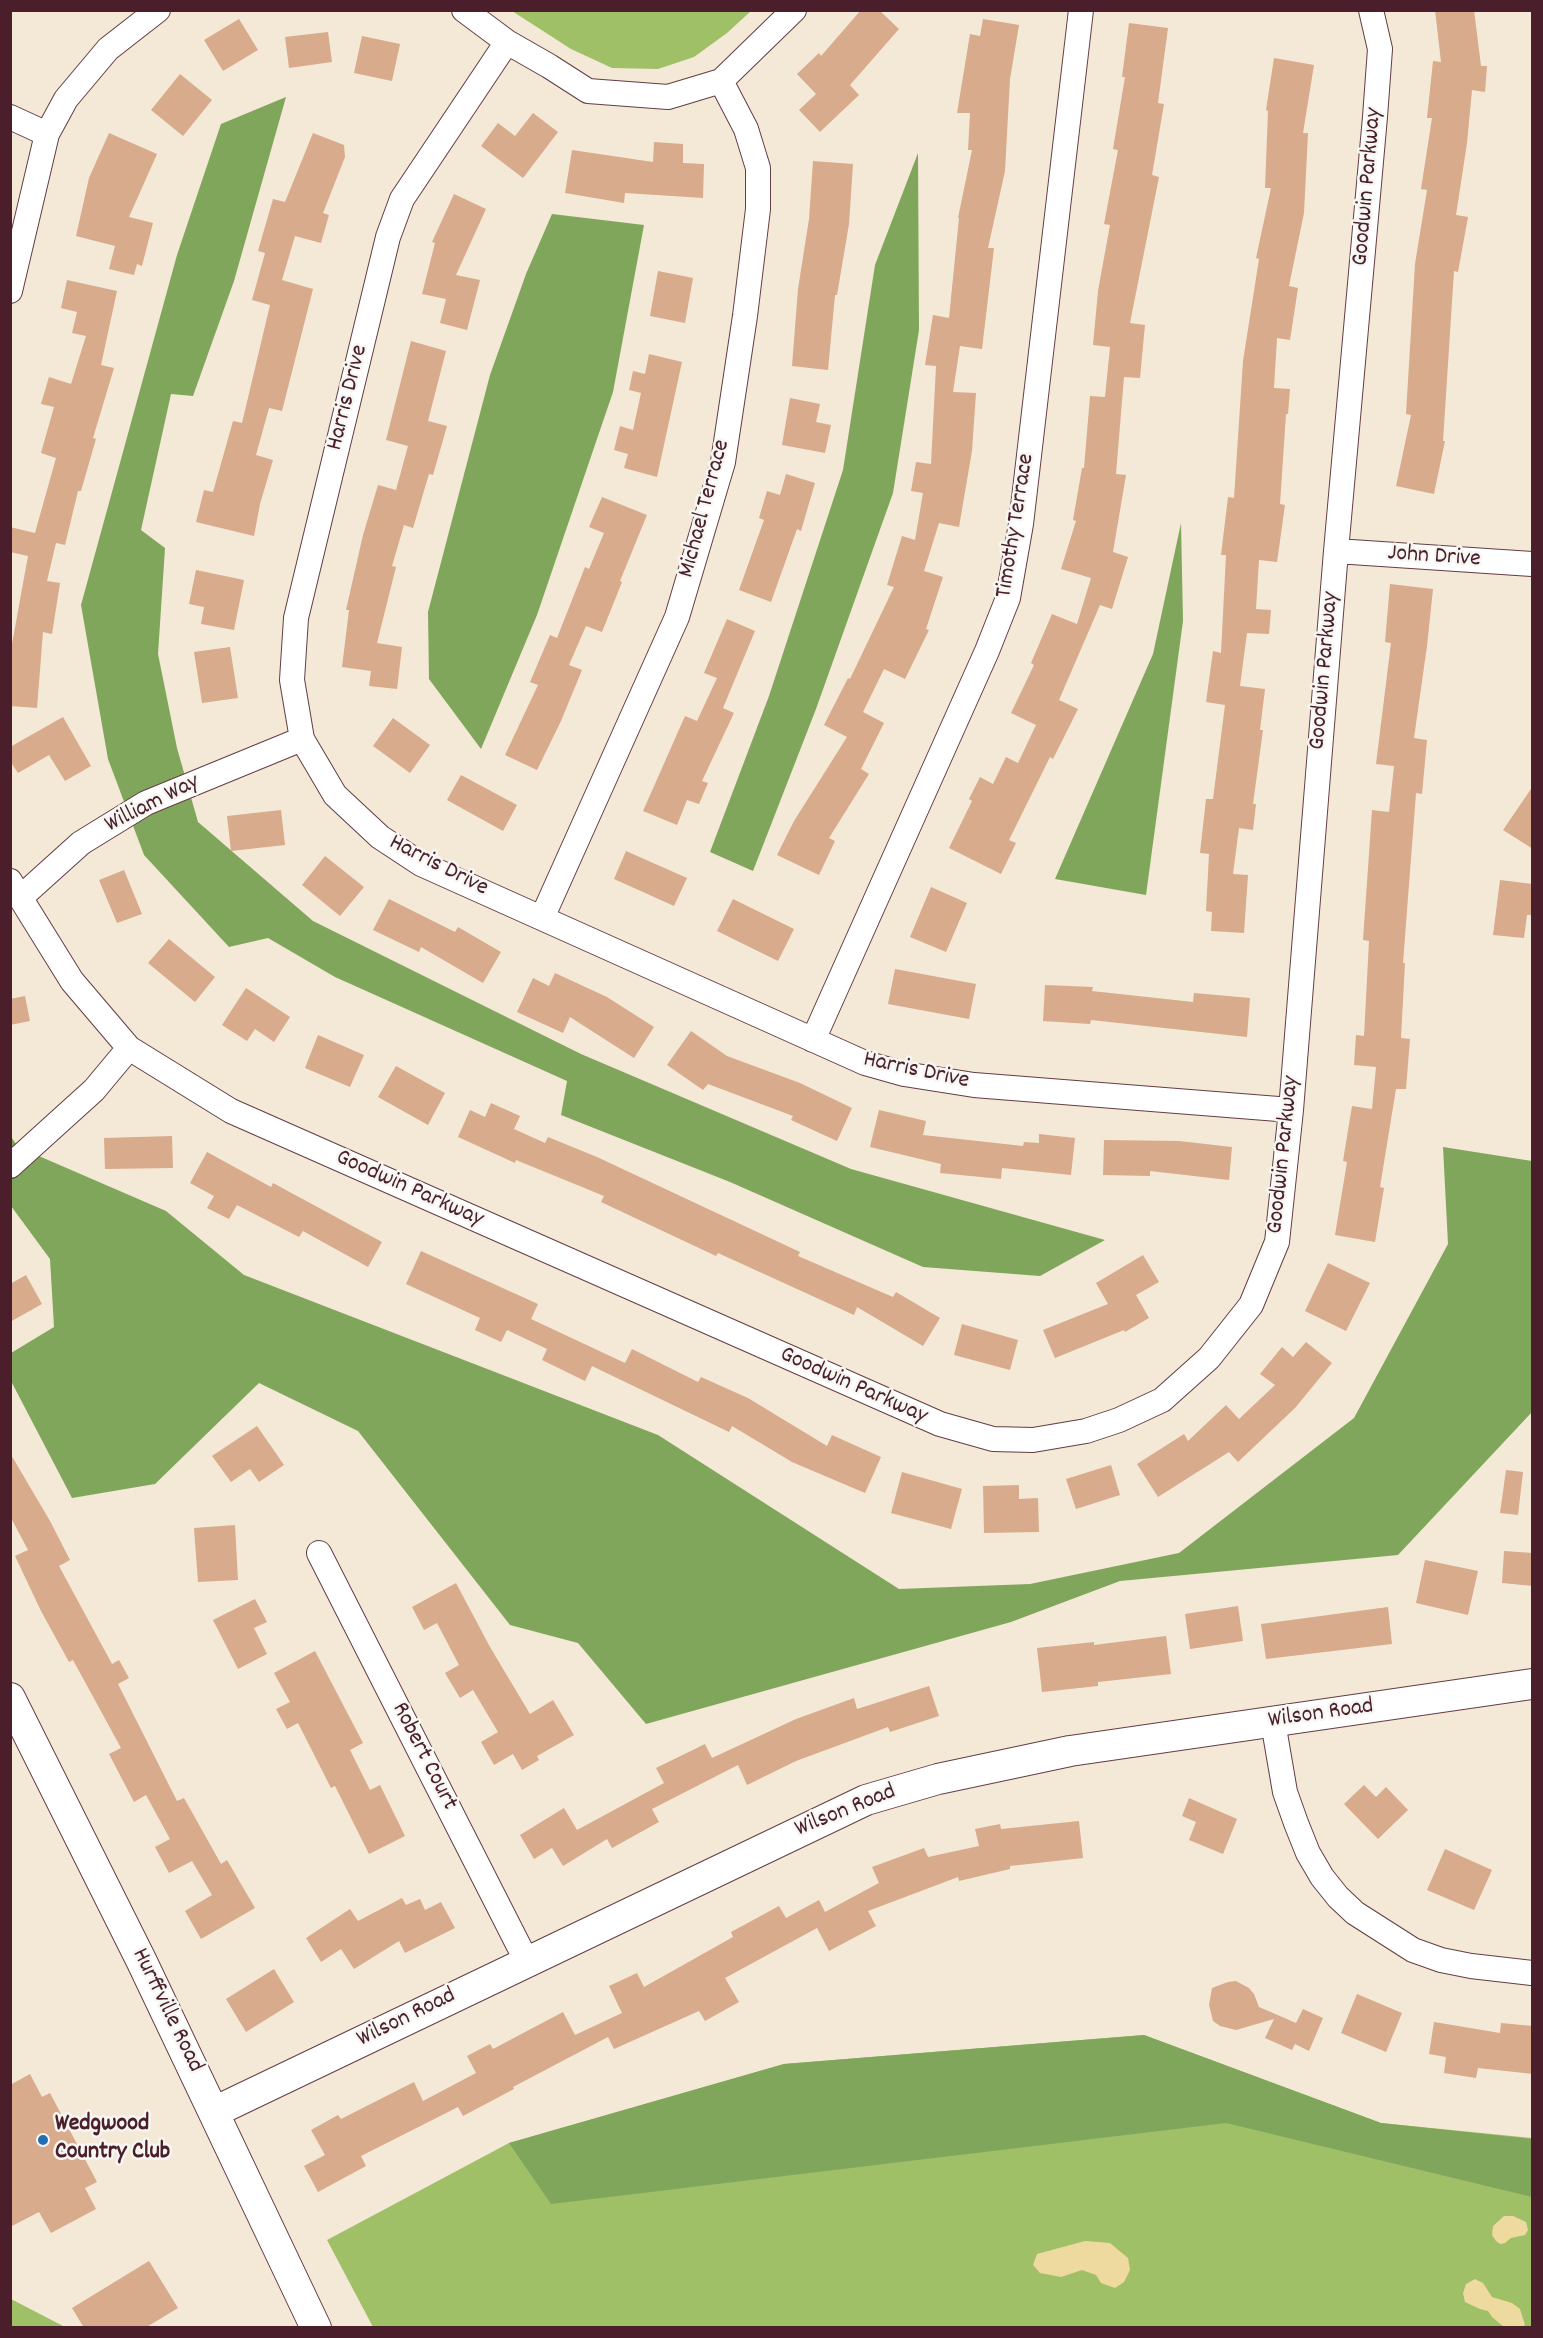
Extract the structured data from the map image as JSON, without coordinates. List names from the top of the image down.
{
  "streets": {
    "street": [
      "Goodwin Parkway",
      "Harris Drive",
      "Michael Terrace",
      "Timothy Terrace",
      "John Drive",
      "William Way",
      "Wilson Road",
      "Robert Court",
      "Hurffville Road"
    ]
  },
  "crossings": [
    ["Goodwin Parkway", "Harris Drive"],
    ["Goodwin Parkway", "John Drive"],
    ["Goodwin Parkway", "William Way"],
    ["Harris Drive", "Michael Terrace"],
    ["Harris Drive", "Timothy Terrace"],
    ["Harris Drive", "William Way"],
    ["Wilson Road", "Robert Court"],
    ["Wilson Road", "Hurffville Road"]
  ],
  "places": ["Wedgwood Country Club"]
}
